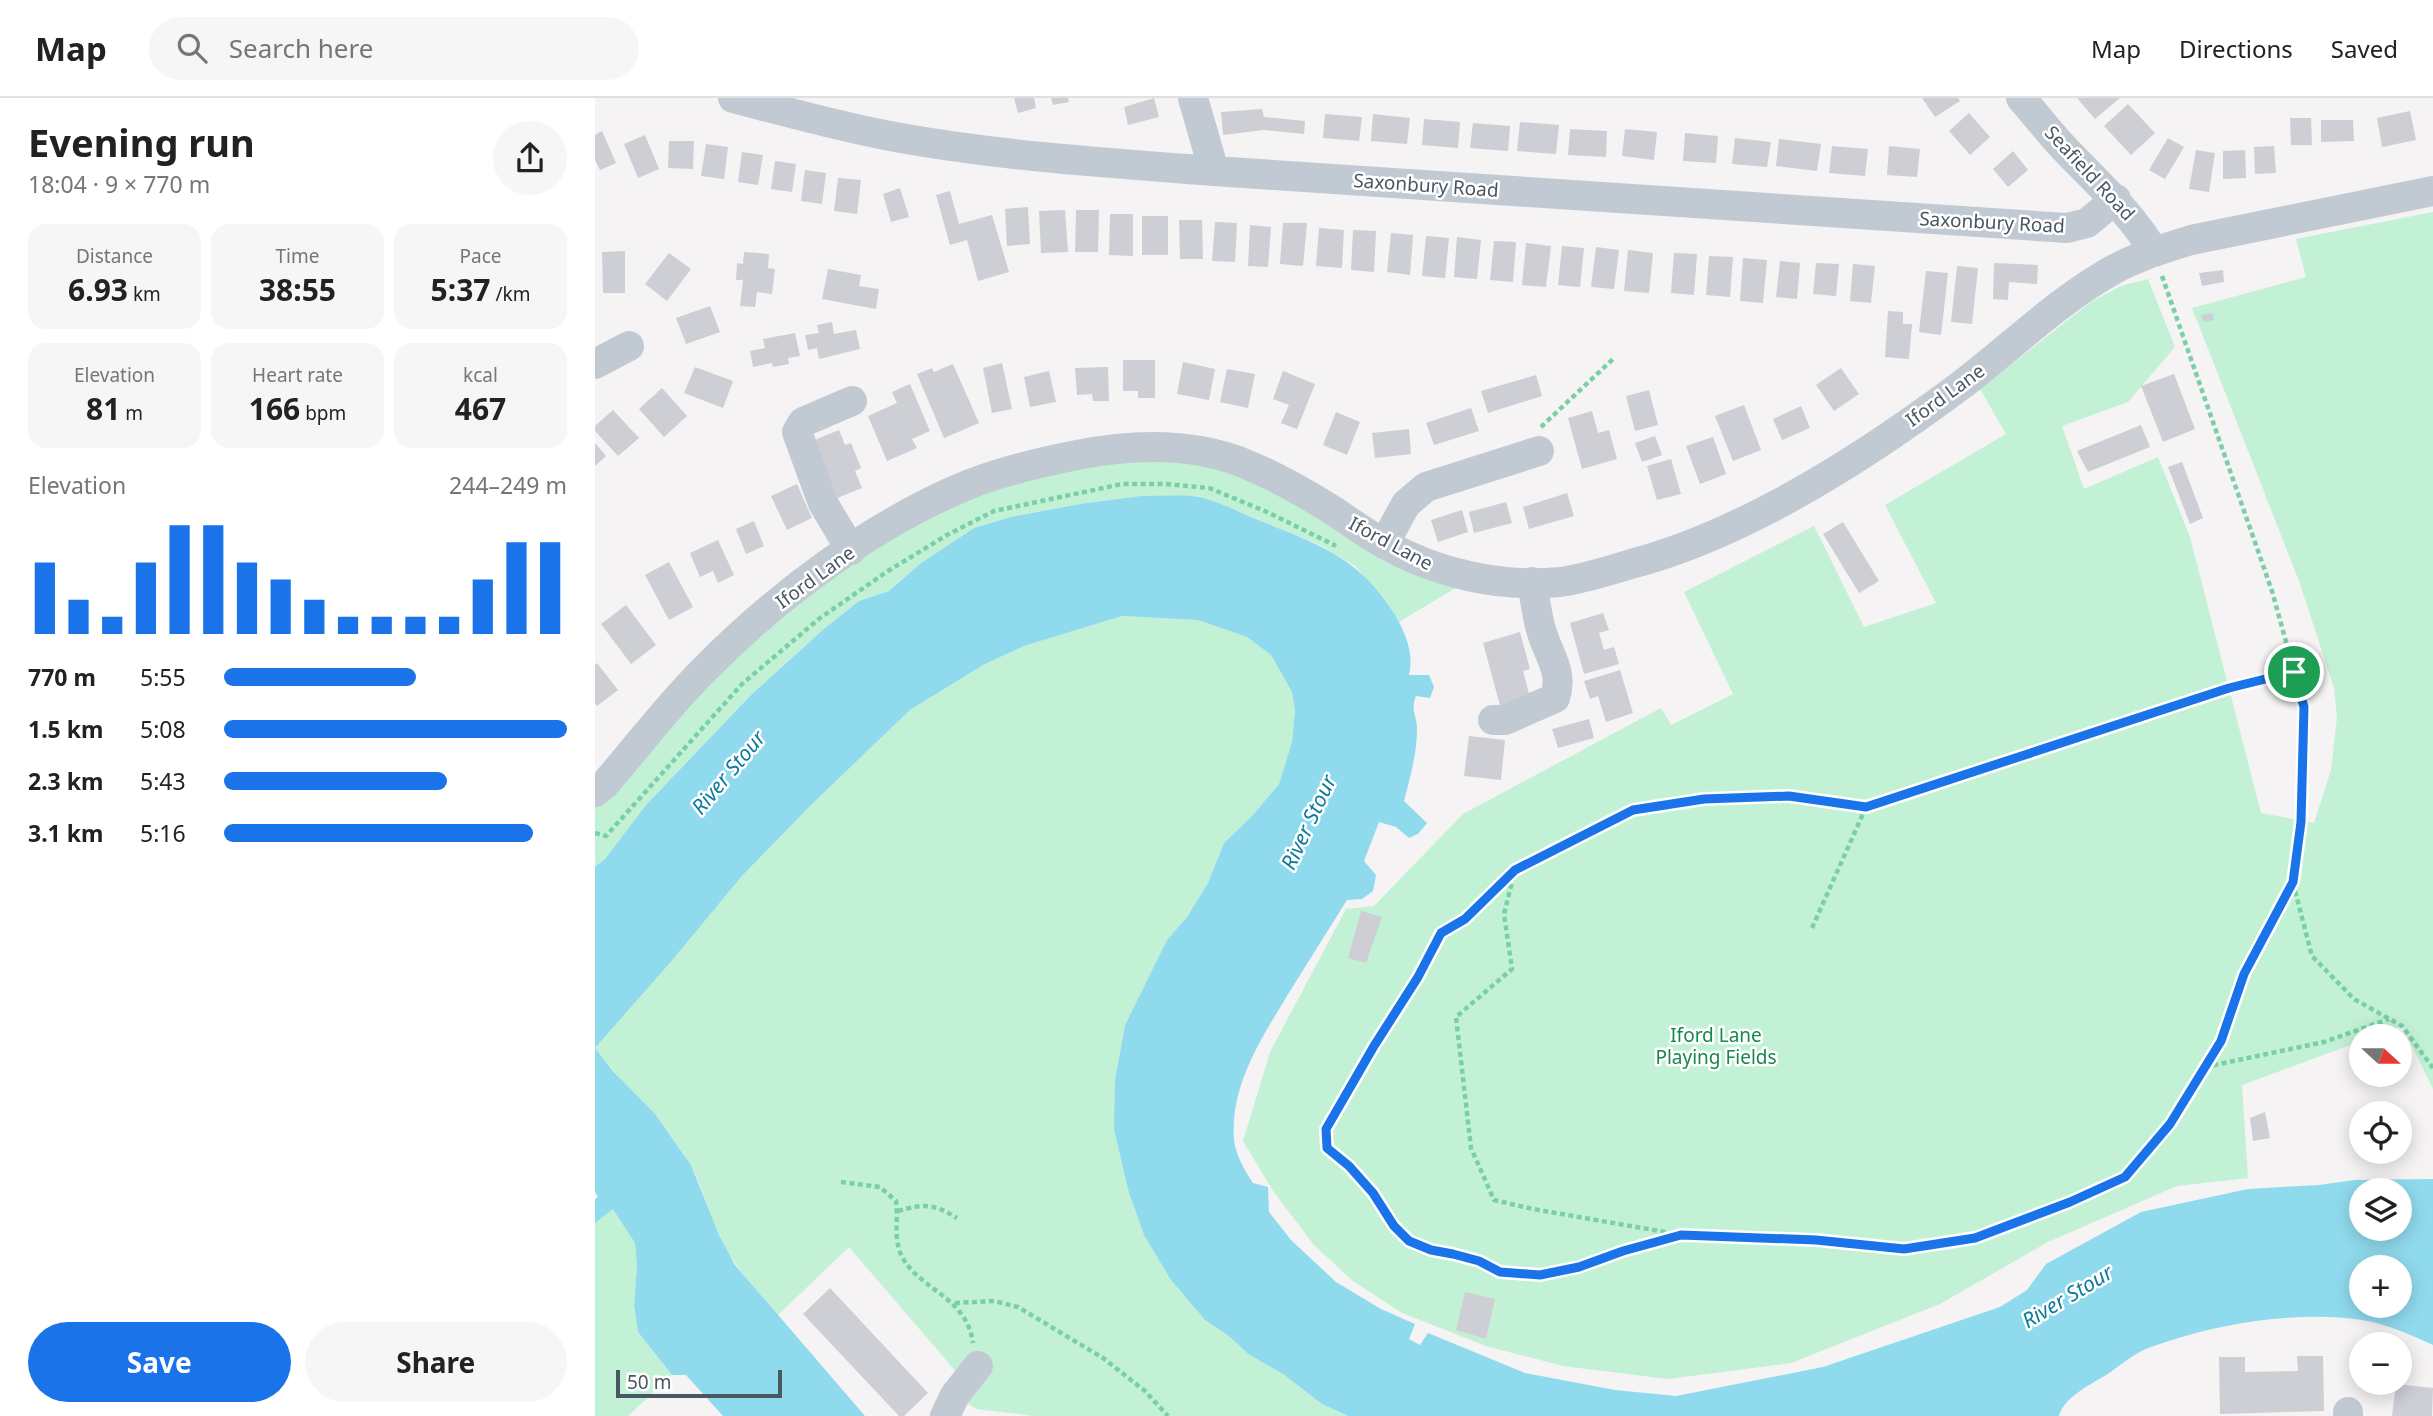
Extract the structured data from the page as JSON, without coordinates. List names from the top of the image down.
{
  "streets": {
    "street": ["Seafield Road", "Saxonbury Road", "Iford Lane"]
  },
  "crossings": [
    ["Seafield Road", "Saxonbury Road"],
    ["Seafield Road", "Iford Lane"]
  ],
  "water": ["River Stour"],
  "parks": ["Iford Lane Playing Fields"],
  "scale_bar": "50 m",
  "north": "right",
  "page": {
    "header": "Map",
    "search": "Search here",
    "nav": ["Map", "Directions", "Saved"],
    "heading": ["Evening run", "18:04 · 9 × 770 m"],
    "stats": [
      ["Distance", "6.93 km"],
      ["Time", "38:55"],
      ["Pace", "5:37 /km"],
      ["Elevation", "81 m"],
      ["Heart rate", "166 bpm"],
      ["kcal", "467"]
    ],
    "chart": ["Elevation", "244–249 m"],
    "list": [
      {
        "name": "770 m",
        "note": "5:55"
      },
      {
        "name": "1.5 km",
        "note": "5:08"
      },
      {
        "name": "2.3 km",
        "note": "5:43"
      },
      {
        "name": "3.1 km",
        "note": "5:16"
      }
    ],
    "map_buttons": ["+", "−"],
    "buttons": ["Save", "Share"],
    "scale": "50 m"
  }
}
